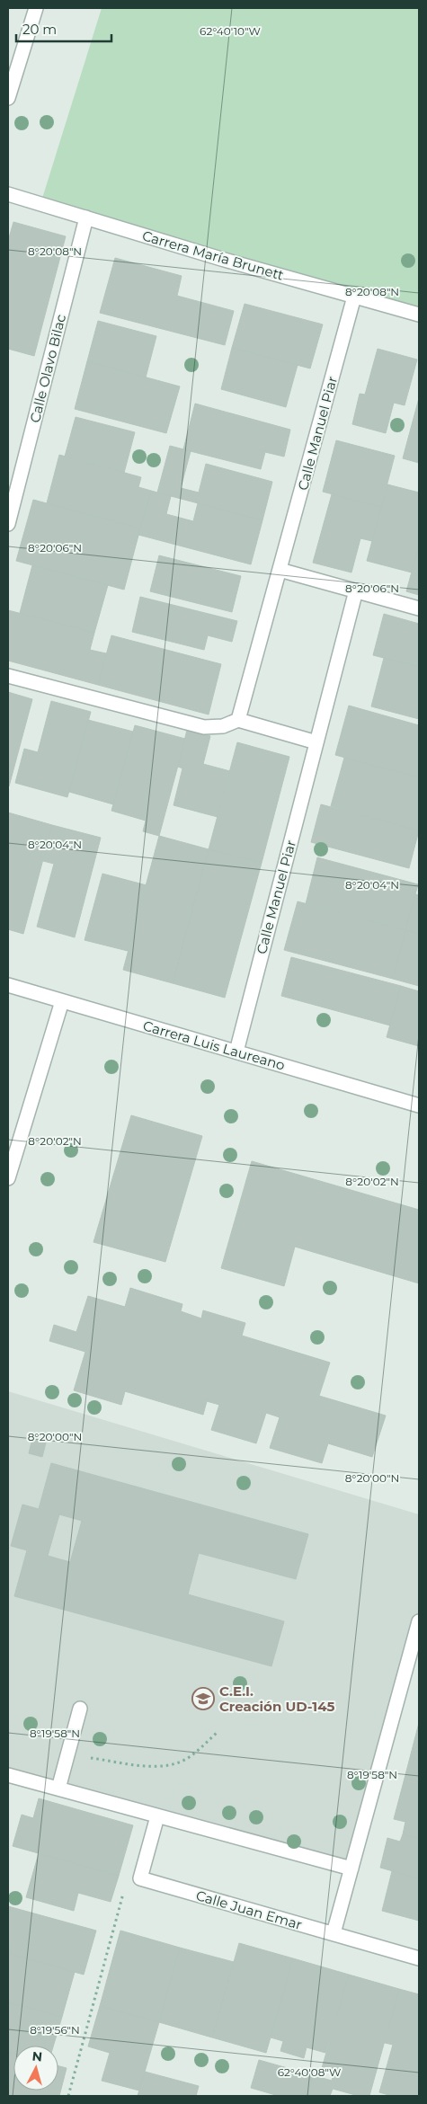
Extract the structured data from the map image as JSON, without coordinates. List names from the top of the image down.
{
  "streets": {
    "street": [
      "Carrera María Brunett",
      "Calle Olavo Bilac",
      "Calle Manuel Piar",
      "Carrera Luis Laureano",
      "Calle Juan Emar"
    ]
  },
  "crossings": [
    ["Carrera María Brunett", "Calle Olavo Bilac"],
    ["Carrera María Brunett", "Calle Manuel Piar"],
    ["Calle Manuel Piar", "Carrera Luis Laureano"]
  ],
  "places": {
    "school or university": ["C.E.I. Creación UD-145"]
  },
  "scale_bar": "20 m",
  "north": "top",
  "coordinates": [
    "62°40'10\"W",
    "8°20'08\"N",
    "8°20'06\"N",
    "8°20'04\"N",
    "8°20'02\"N",
    "8°20'00\"N",
    "8°19'58\"N",
    "8°19'56\"N",
    "62°40'08\"W"
  ]
}
